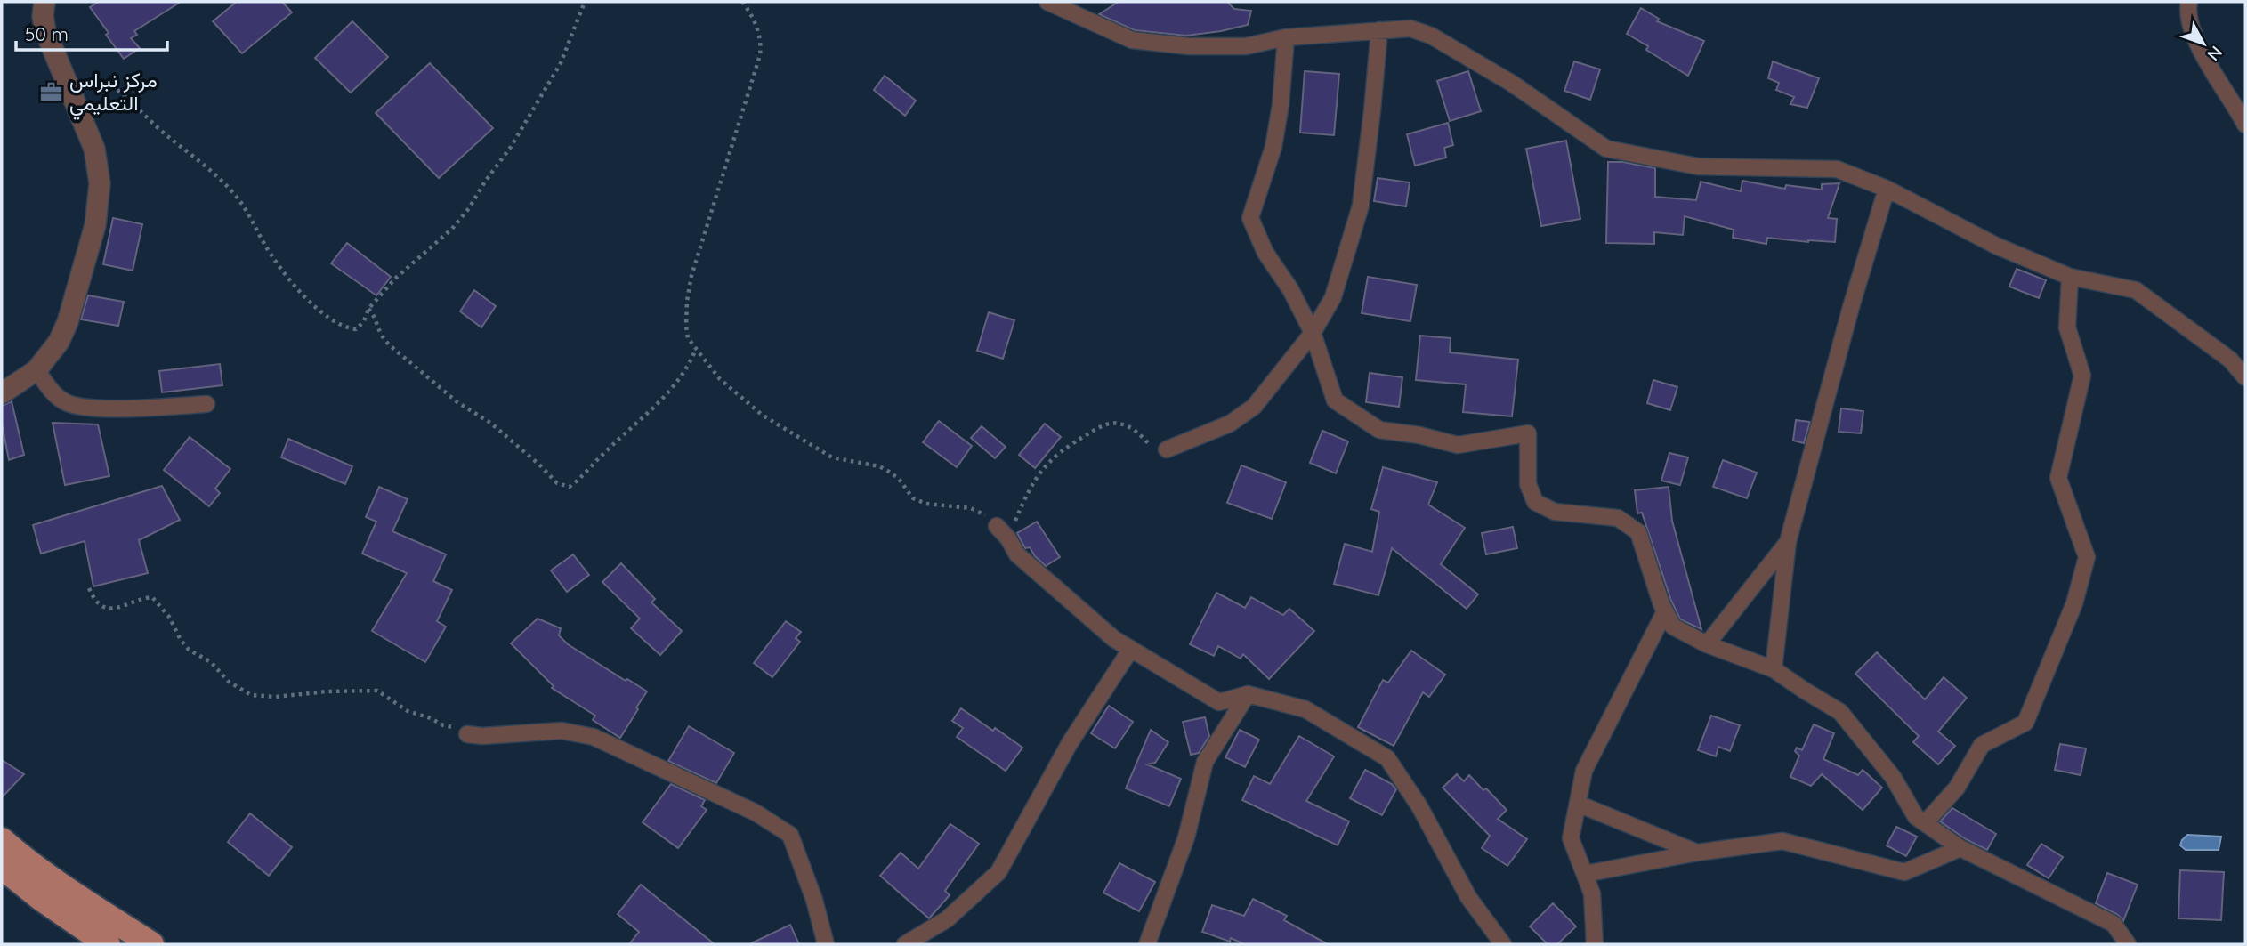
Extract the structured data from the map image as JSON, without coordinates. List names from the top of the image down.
{
  "places": {
    "office": ["مركز نبراس التعليمي"]
  },
  "scale_bar": "50 m",
  "north": "bottom right"
}
